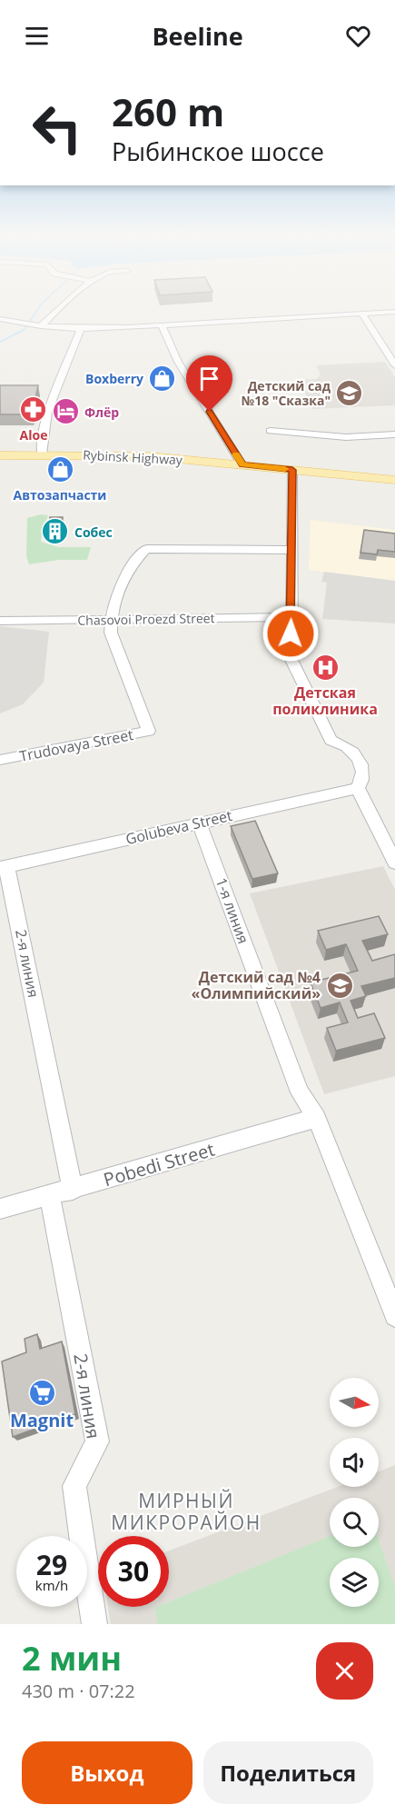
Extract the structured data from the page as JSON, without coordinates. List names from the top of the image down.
{
  "streets": {
    "main road": ["Rybinsk Highway"],
    "street": [
      "Chasovoi Proezd Street",
      "Trudovaya Street",
      "Golubeva Street",
      "1-я линия",
      "2-я линия",
      "Pobedi Street"
    ]
  },
  "crossings": [
    ["Chasovoi Proezd Street", "Trudovaya Street"],
    ["Golubeva Street", "1-я линия"],
    ["Golubeva Street", "2-я линия"],
    ["1-я линия", "Pobedi Street"],
    ["2-я линия", "Pobedi Street"]
  ],
  "districts": ["МИРНЫЙ МИКРОРАЙОН"],
  "places": {
    "shop": ["Boxberry", "Автозапчасти"],
    "school or university": ["Детский сад №18 \"Сказка\"", "Детский сад №4 «Олимпийский»"],
    "pharmacy": ["Aloe"],
    "hotel": ["Флёр"],
    "building": ["Собес"],
    "hospital": ["Детская поликлиника"],
    "supermarket": ["Magnit"]
  },
  "north": "right",
  "page": {
    "header": "Beeline",
    "turn": ["260 m", "Рыбинское шоссе"],
    "speed": "29 km/h",
    "limit": "30",
    "heading": ["2 мин", "430 m · 07:22"],
    "buttons": ["Выход", "Поделиться"]
  }
}
